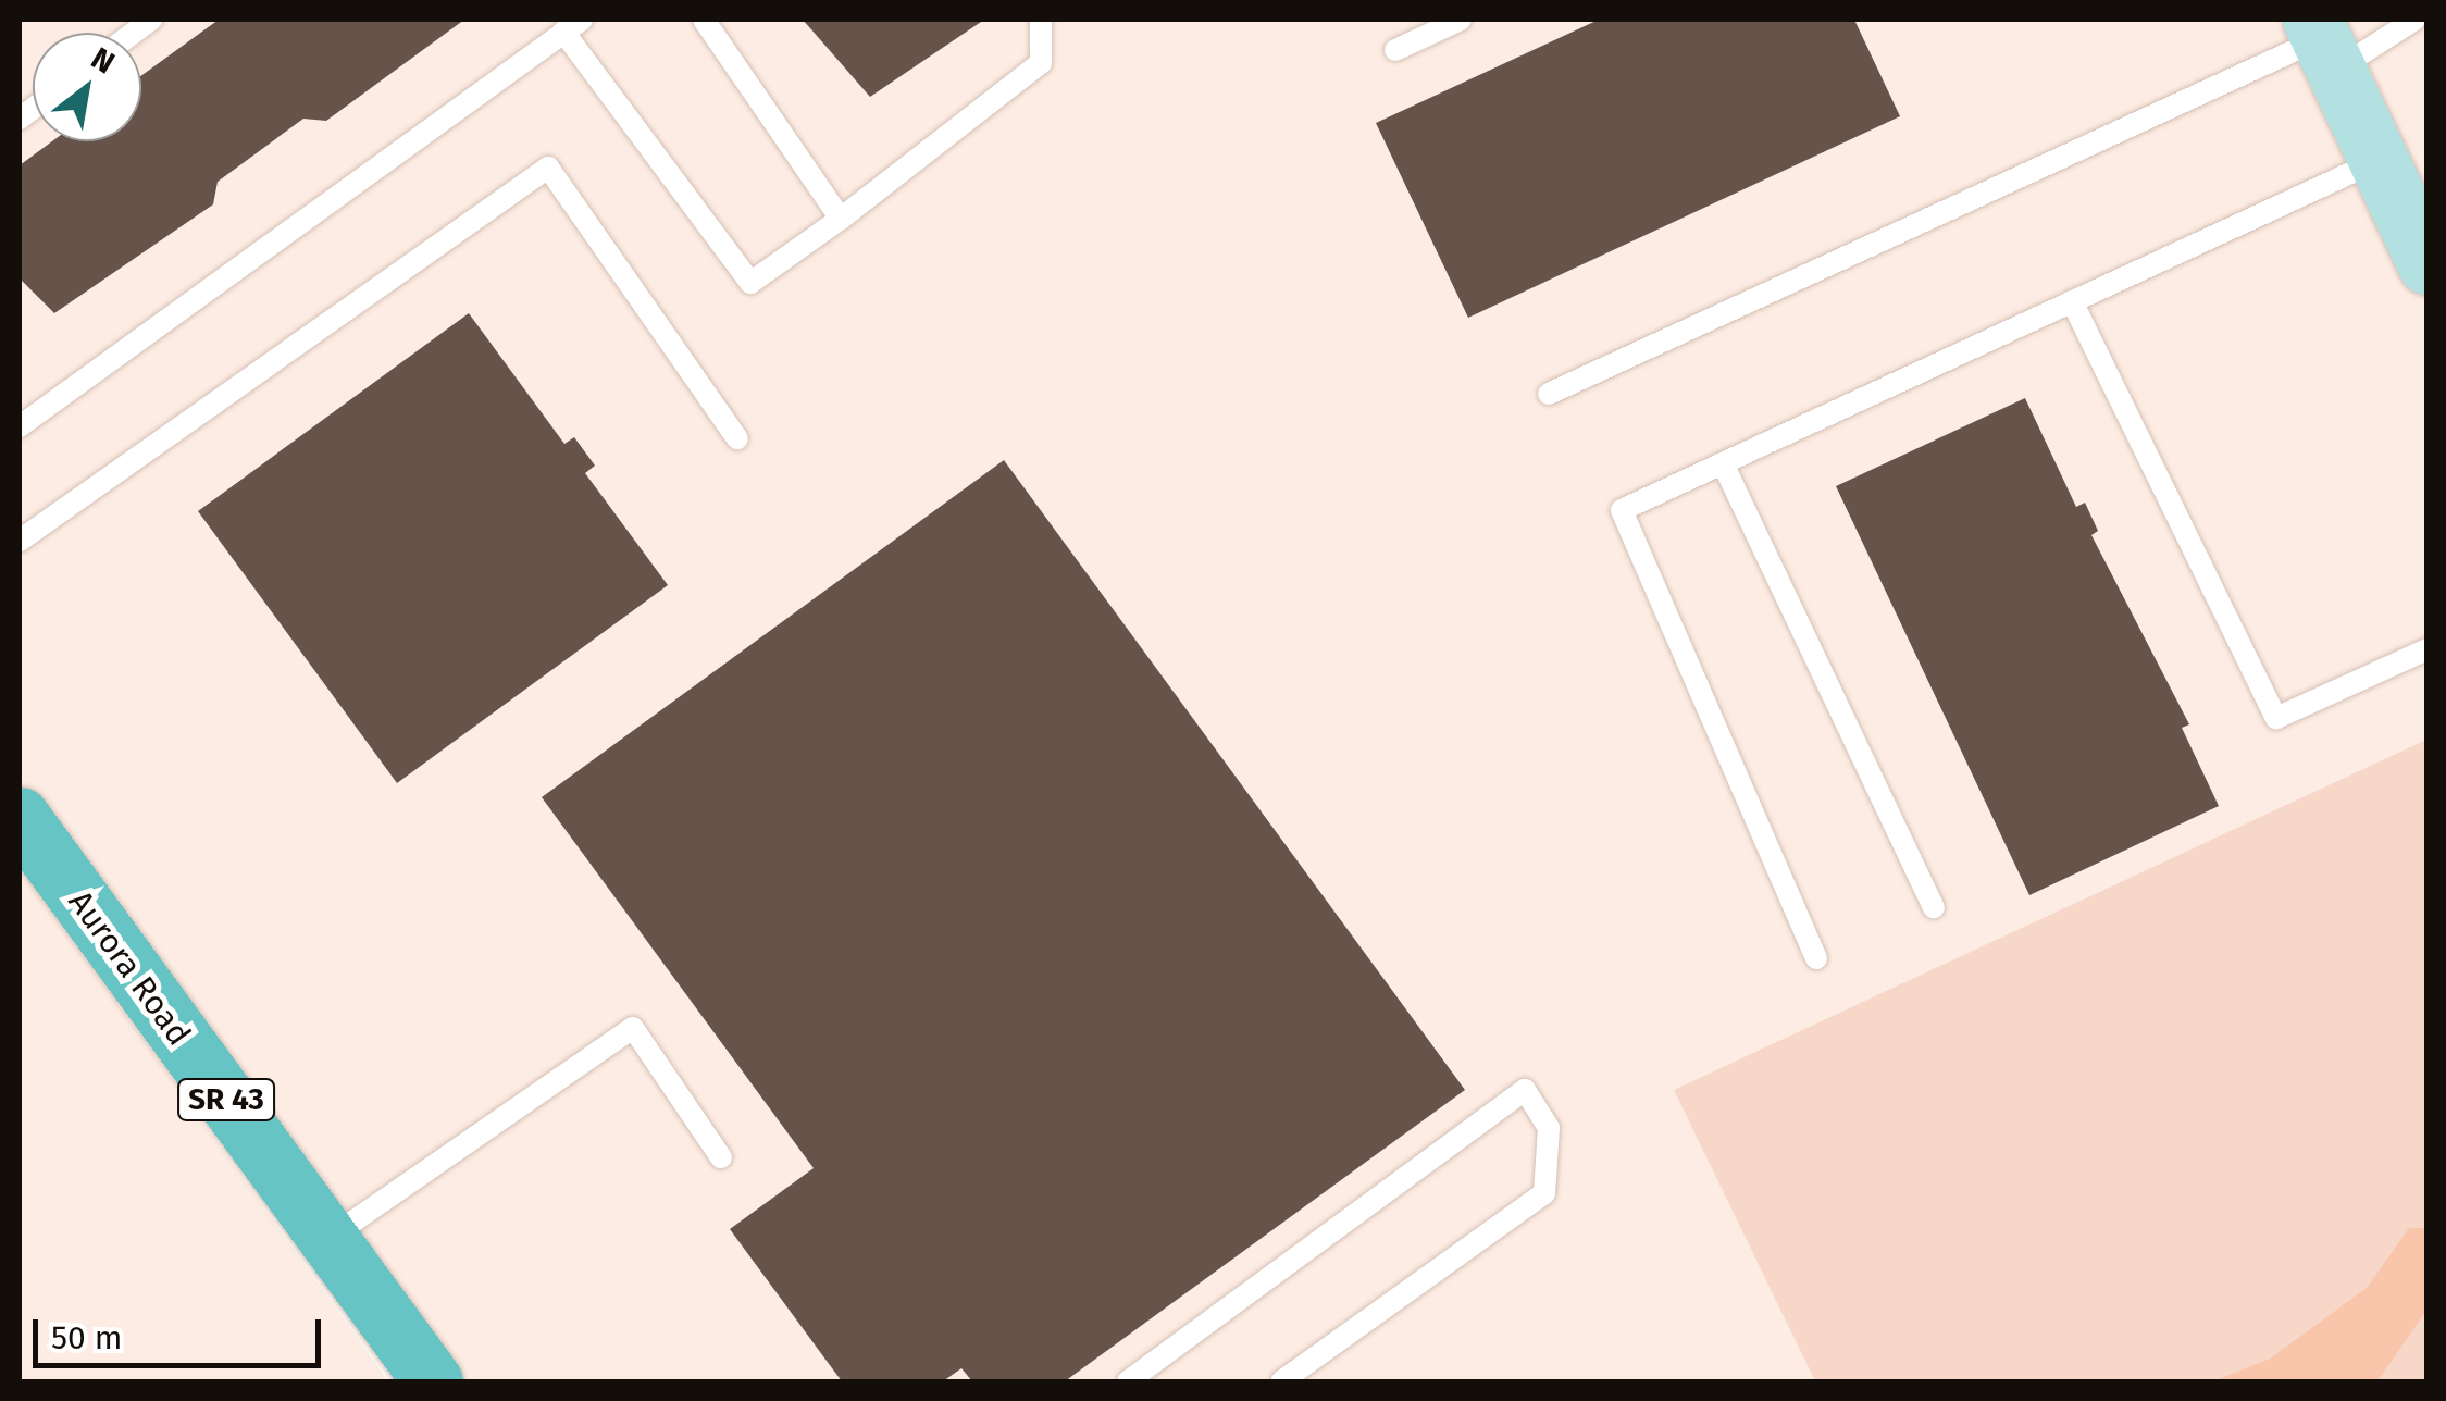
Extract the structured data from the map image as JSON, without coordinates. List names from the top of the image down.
{
  "streets": {
    "main road": ["Aurora Road", "SR 43"]
  },
  "scale_bar": "50 m",
  "north": "top right"
}
